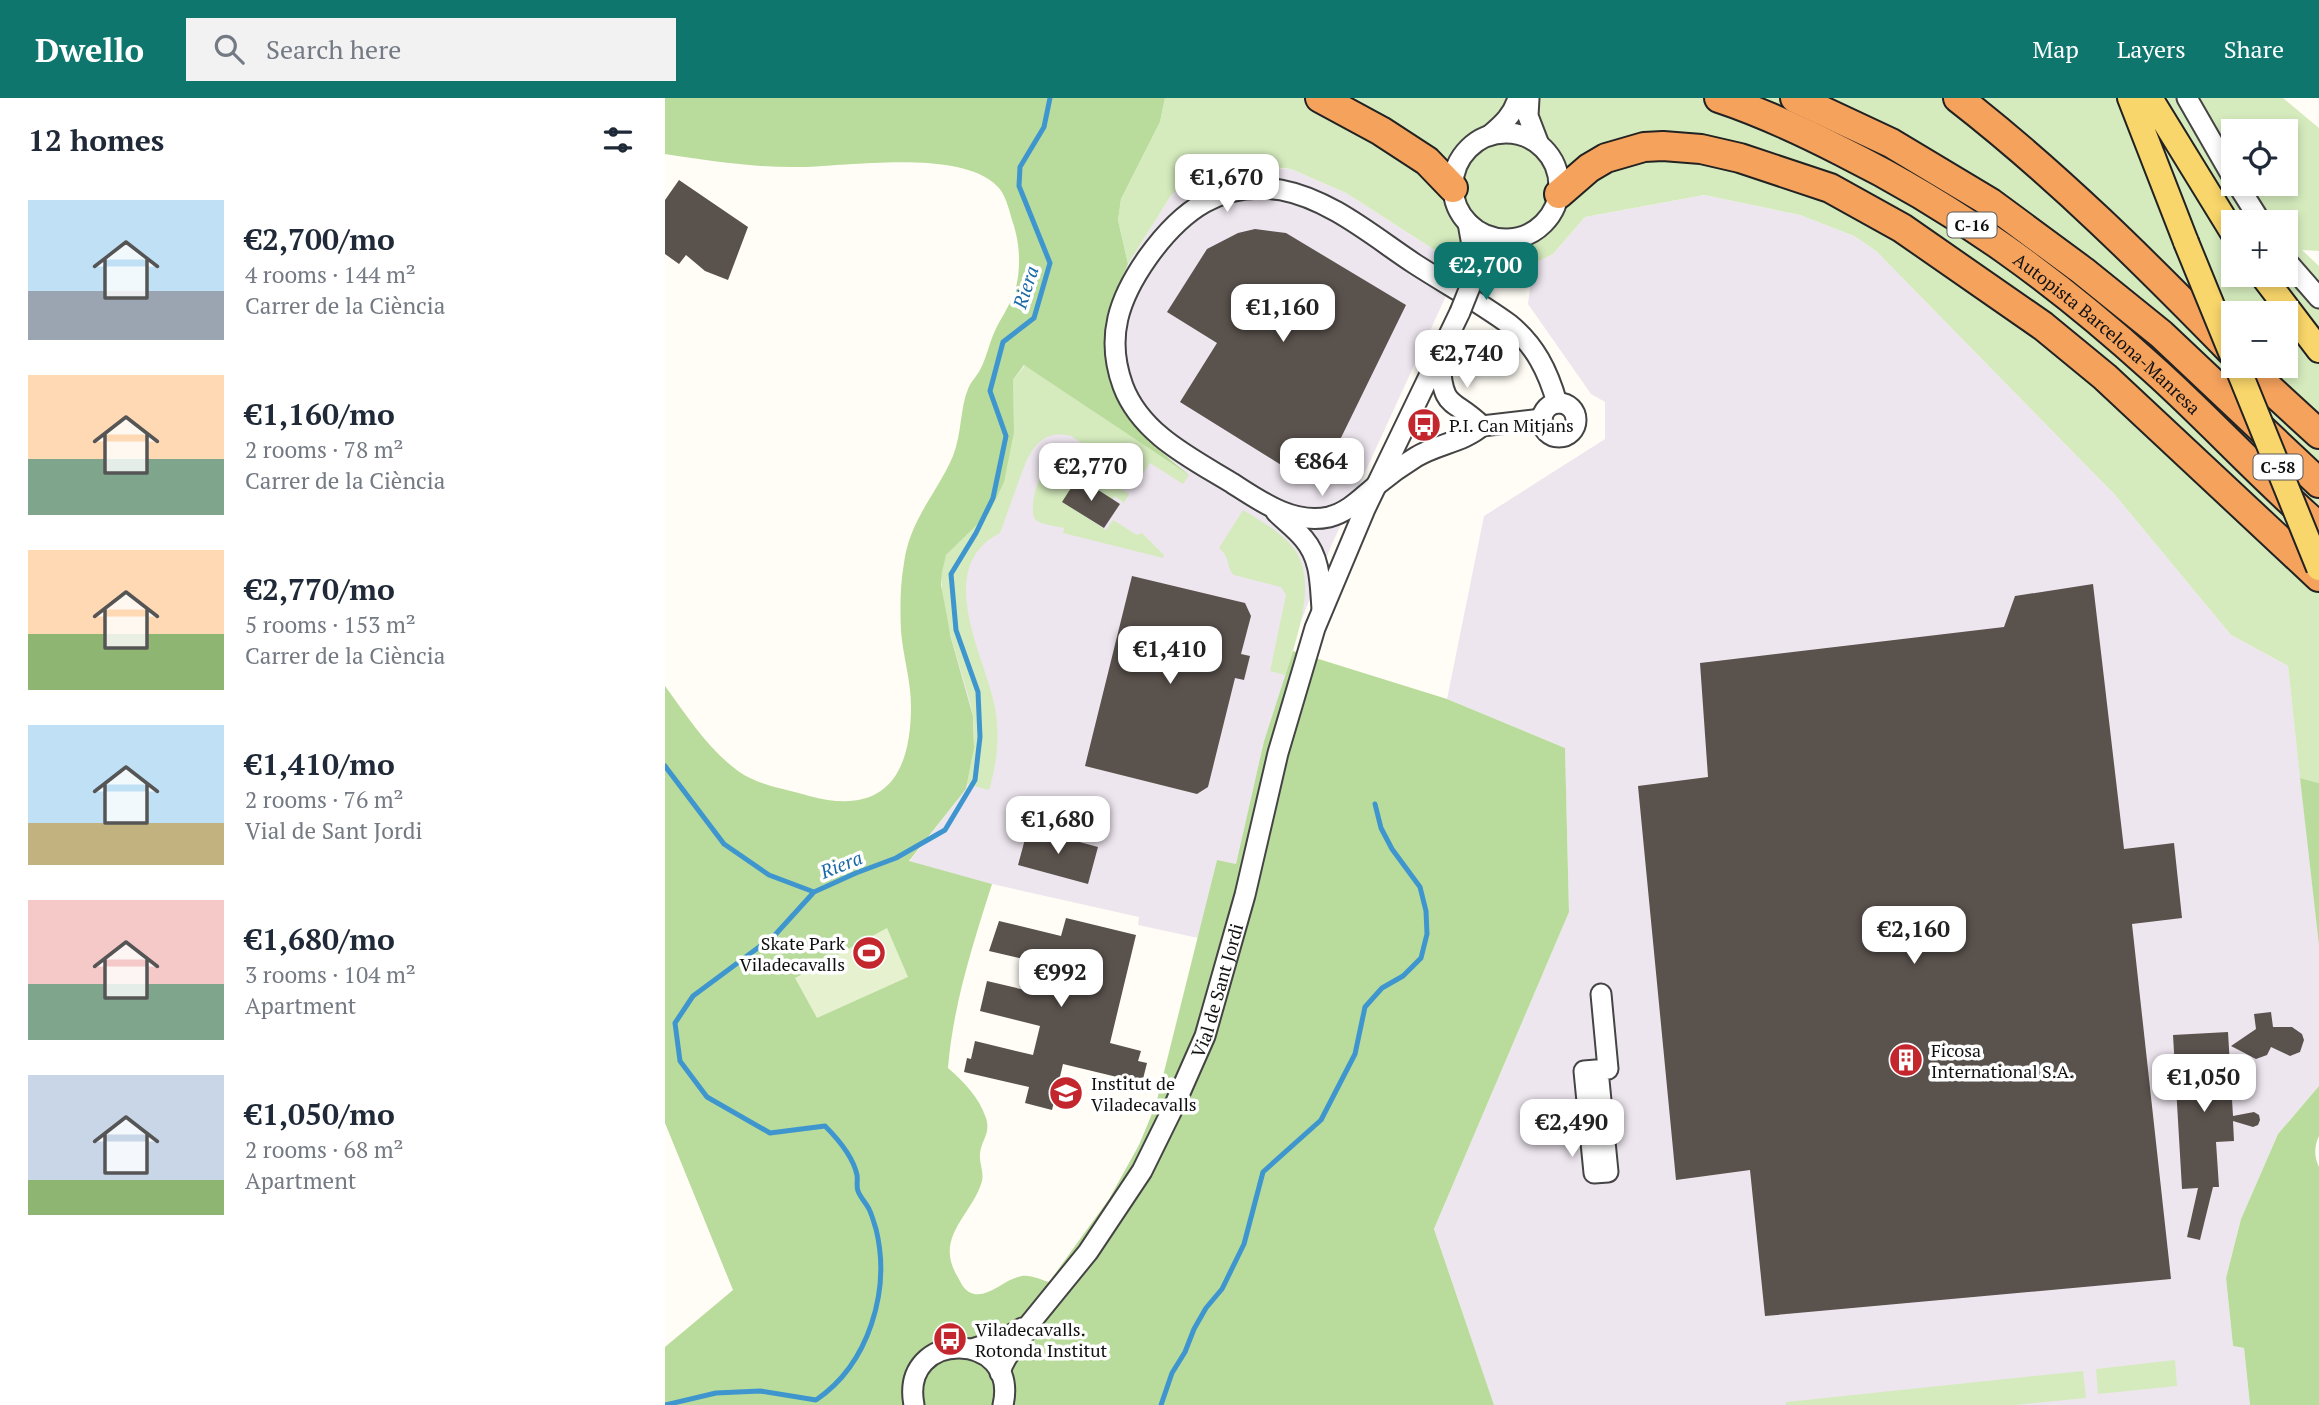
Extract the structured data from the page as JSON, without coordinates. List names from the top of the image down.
{
  "streets": {
    "highway": ["C-16", "Autopista Barcelona-Manresa"],
    "main road": ["C-58"],
    "street": ["Vial de Sant Jordi"]
  },
  "water": ["Riera"],
  "places": {
    "bus stop": ["P.I. Can Mitjans", "Viladecavalls. Rotonda Institut"],
    "sports": ["Skate Park Viladecavalls"],
    "building": ["Ficosa International S.A."],
    "school or university": ["Institut de Viladecavalls"]
  },
  "page": {
    "header": "Dwello",
    "search": "Search here",
    "nav": ["Map", "Layers", "Share"],
    "heading": "12 homes",
    "map_buttons": ["+", "−"],
    "price": [
      "€1,670",
      "€2,700",
      "€1,160",
      "€2,740",
      "€864",
      "€2,770",
      "€1,410",
      "€1,680",
      "€2,160",
      "€992",
      "€1,050",
      "€2,490"
    ],
    "list": [
      {
        "name": "€2,700/mo",
        "note": "4 rooms · 144 m² · Carrer de la Ciència"
      },
      {
        "name": "€1,160/mo",
        "note": "2 rooms · 78 m² · Carrer de la Ciència"
      },
      {
        "name": "€2,770/mo",
        "note": "5 rooms · 153 m² · Carrer de la Ciència"
      },
      {
        "name": "€1,410/mo",
        "note": "2 rooms · 76 m² · Vial de Sant Jordi"
      },
      {
        "name": "€1,680/mo",
        "note": "3 rooms · 104 m² · Apartment"
      },
      {
        "name": "€1,050/mo",
        "note": "2 rooms · 68 m² · Apartment"
      }
    ]
  }
}
